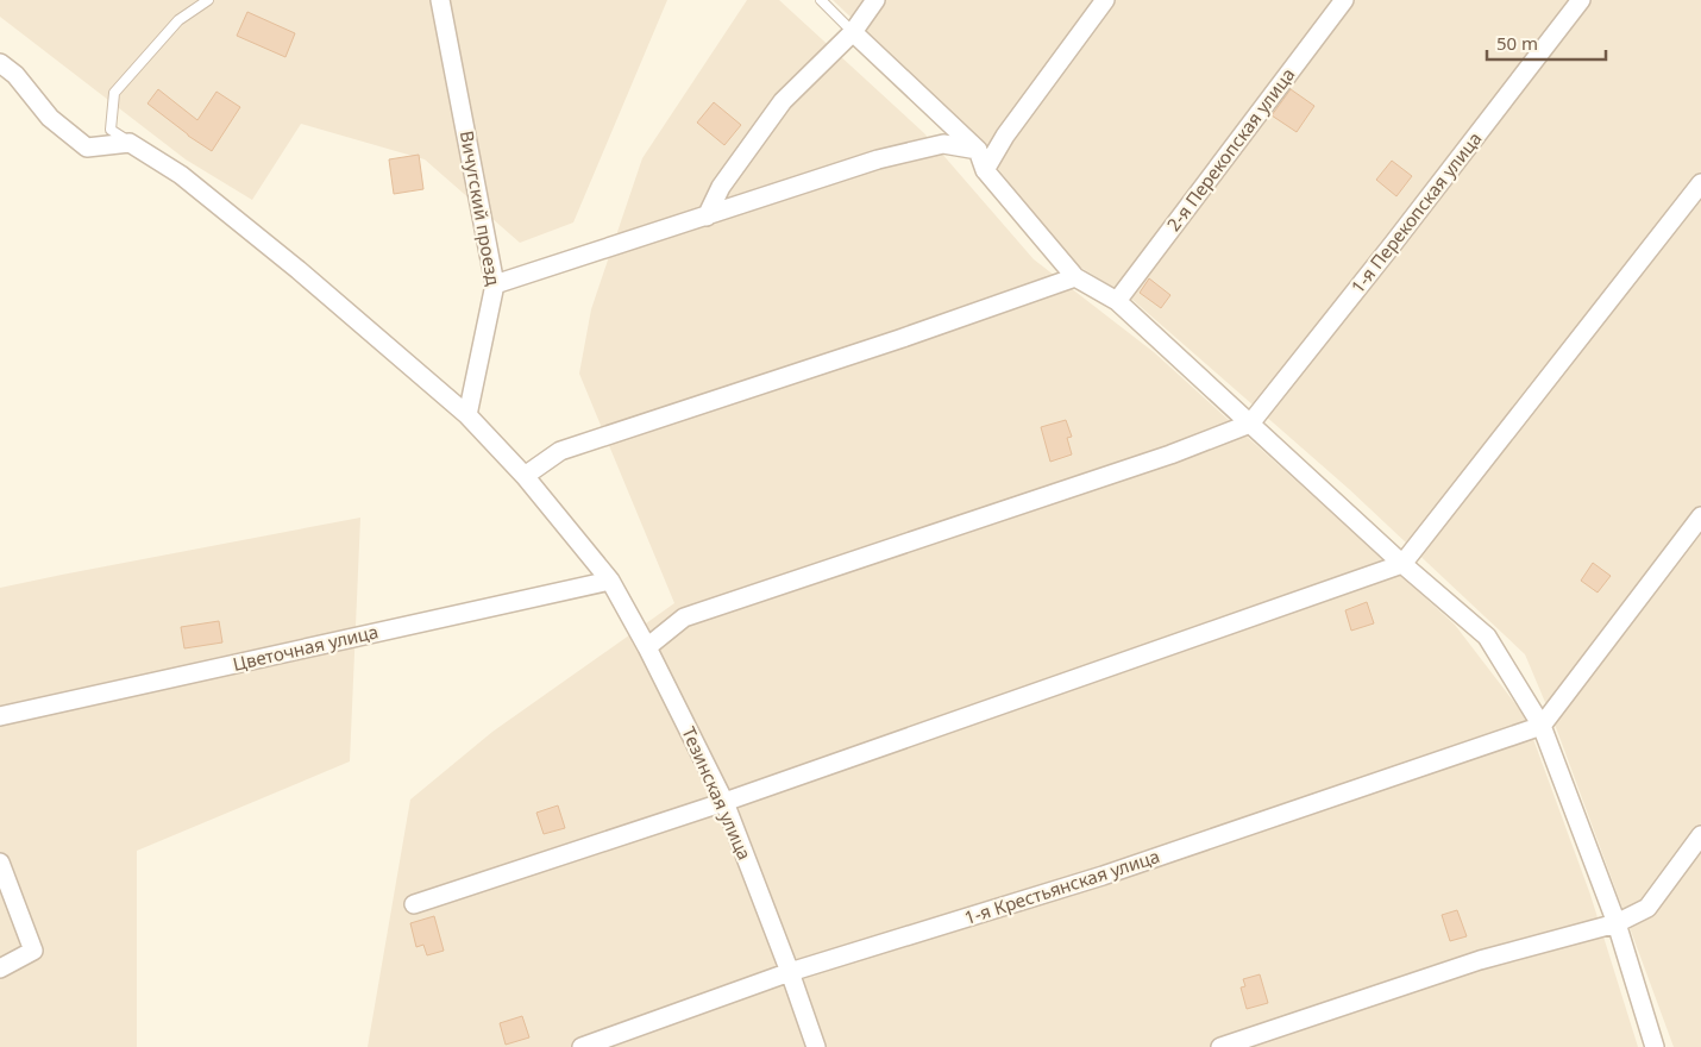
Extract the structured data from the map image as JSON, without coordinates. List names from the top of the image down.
{
  "streets": {
    "street": [
      "2-я Перекопская улица",
      "Вичугский проезд",
      "1-я Перекопская улица",
      "Цветочная улица",
      "Тезинская улица",
      "1-я Крестьянская улица"
    ]
  },
  "crossings": [
    ["Вичугский проезд", "Тезинская улица"],
    ["Цветочная улица", "Тезинская улица"],
    ["Тезинская улица", "1-я Крестьянская улица"]
  ],
  "scale_bar": "50 m"
}
